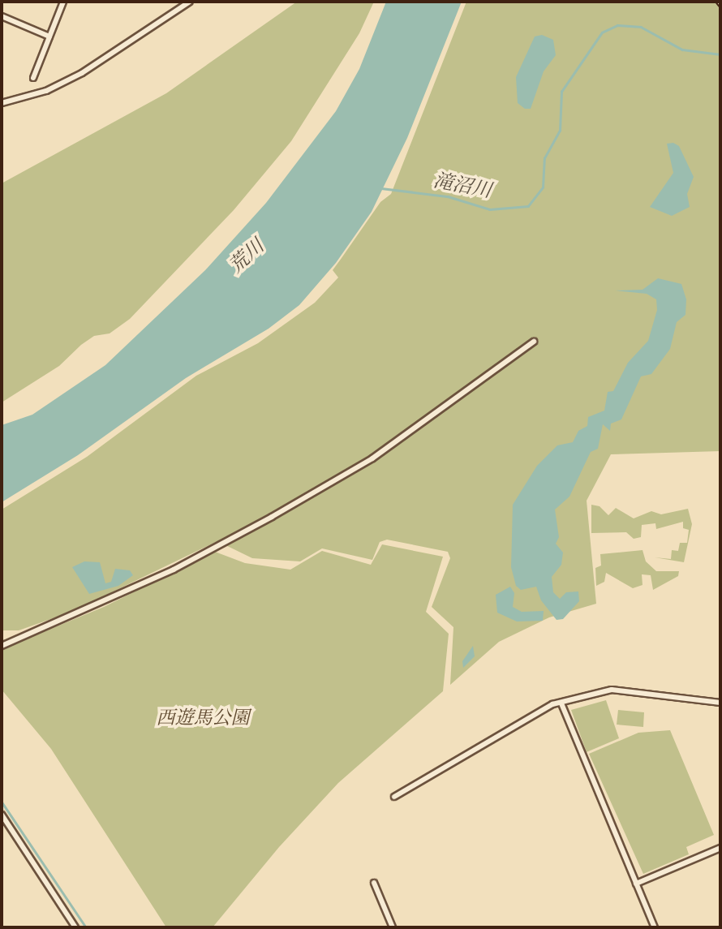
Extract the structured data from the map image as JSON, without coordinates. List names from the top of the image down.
{
  "water": ["滝沼川", "荒川"],
  "parks": ["西遊馬公園"]
}
